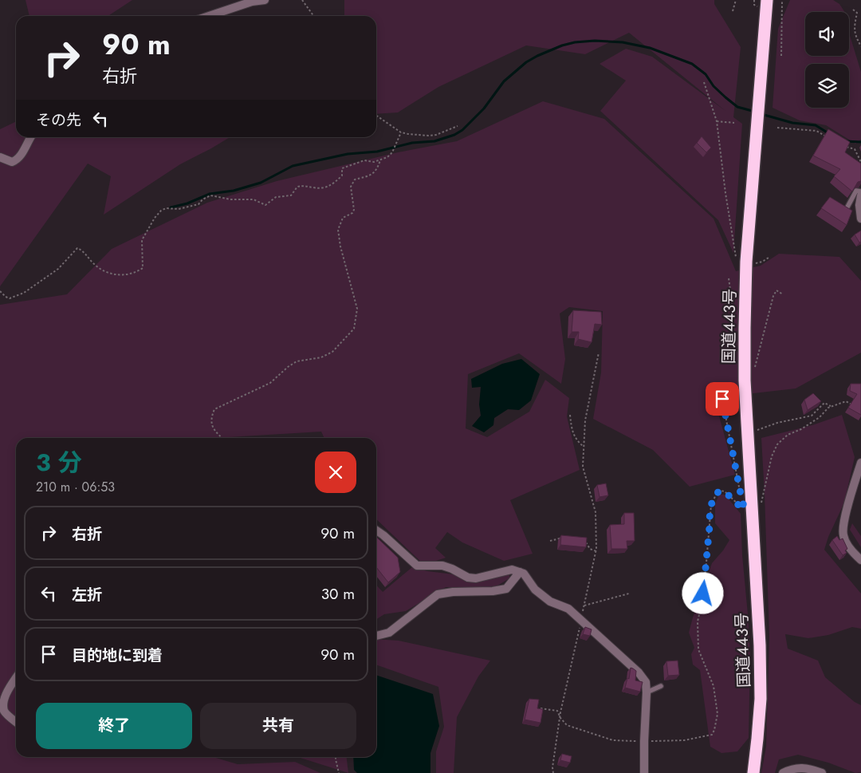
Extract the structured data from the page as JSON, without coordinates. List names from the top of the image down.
{
  "streets": {
    "highway": ["国道443号"]
  },
  "page": {
    "turn": ["90 m", "右折"],
    "then": "その先",
    "heading": ["3 分", "210 m · 06:53"],
    "list": [
      {
        "name": "右折",
        "value": "90 m"
      },
      {
        "name": "左折",
        "value": "30 m"
      },
      {
        "name": "目的地に到着",
        "value": "90 m"
      }
    ],
    "buttons": ["終了", "共有"]
  }
}
